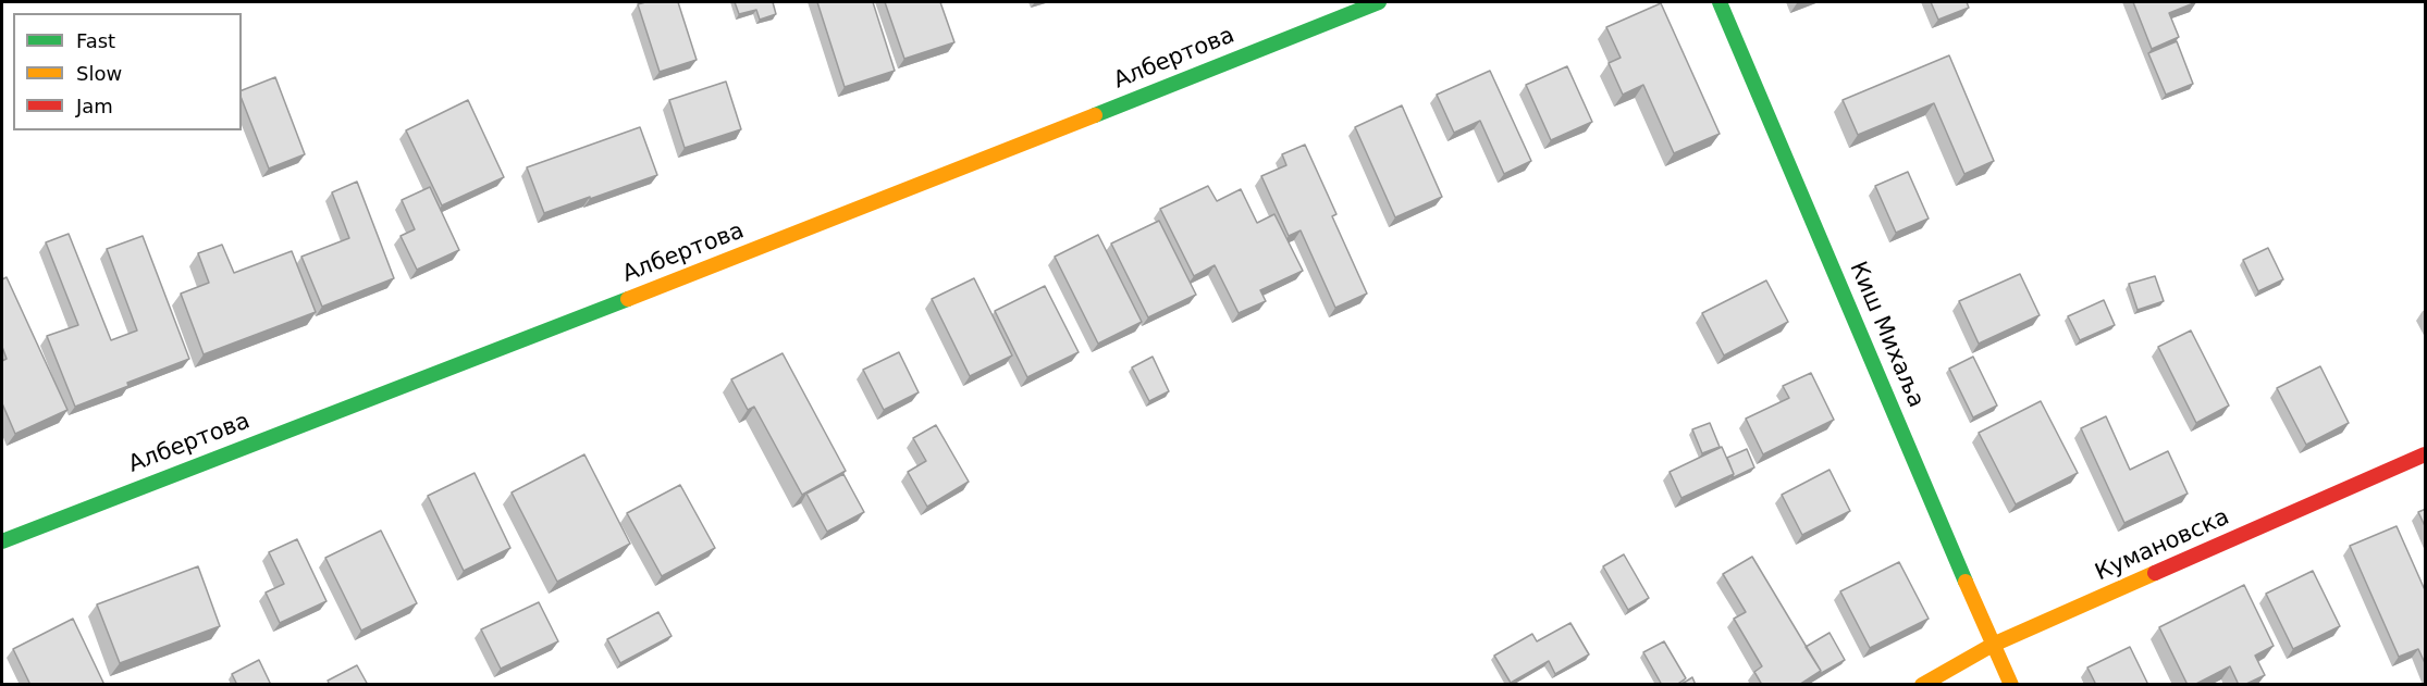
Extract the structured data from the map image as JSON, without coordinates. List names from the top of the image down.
{
  "streets": {
    "street": ["Албертова", "Киш Михаља", "Кумановска"]
  },
  "crossings": [
    ["Киш Михаља", "Кумановска"]
  ],
  "legend": ["Fast", "Slow", "Jam"]
}
